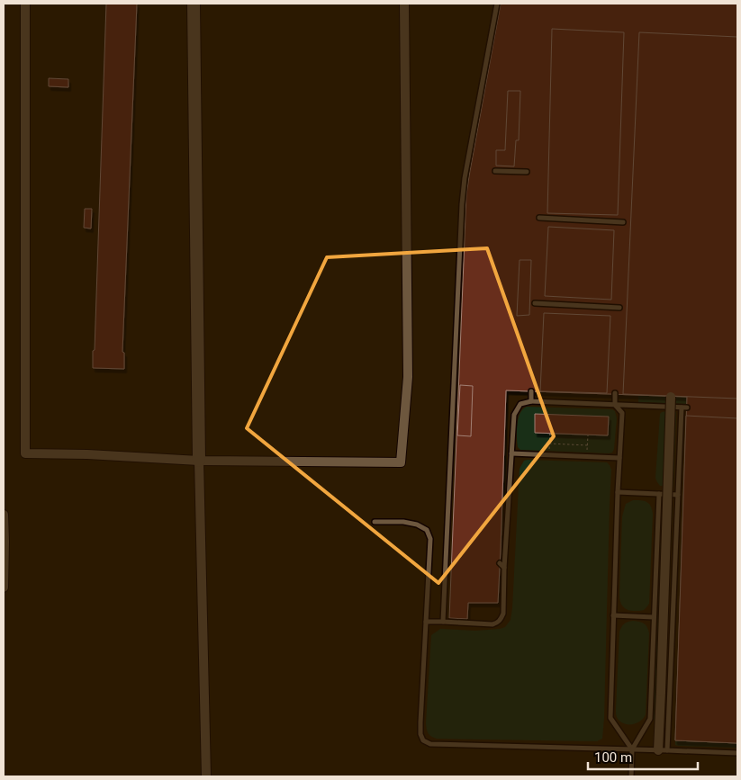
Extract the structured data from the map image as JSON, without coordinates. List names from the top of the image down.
{
  "scale_bar": "100 m"
}
